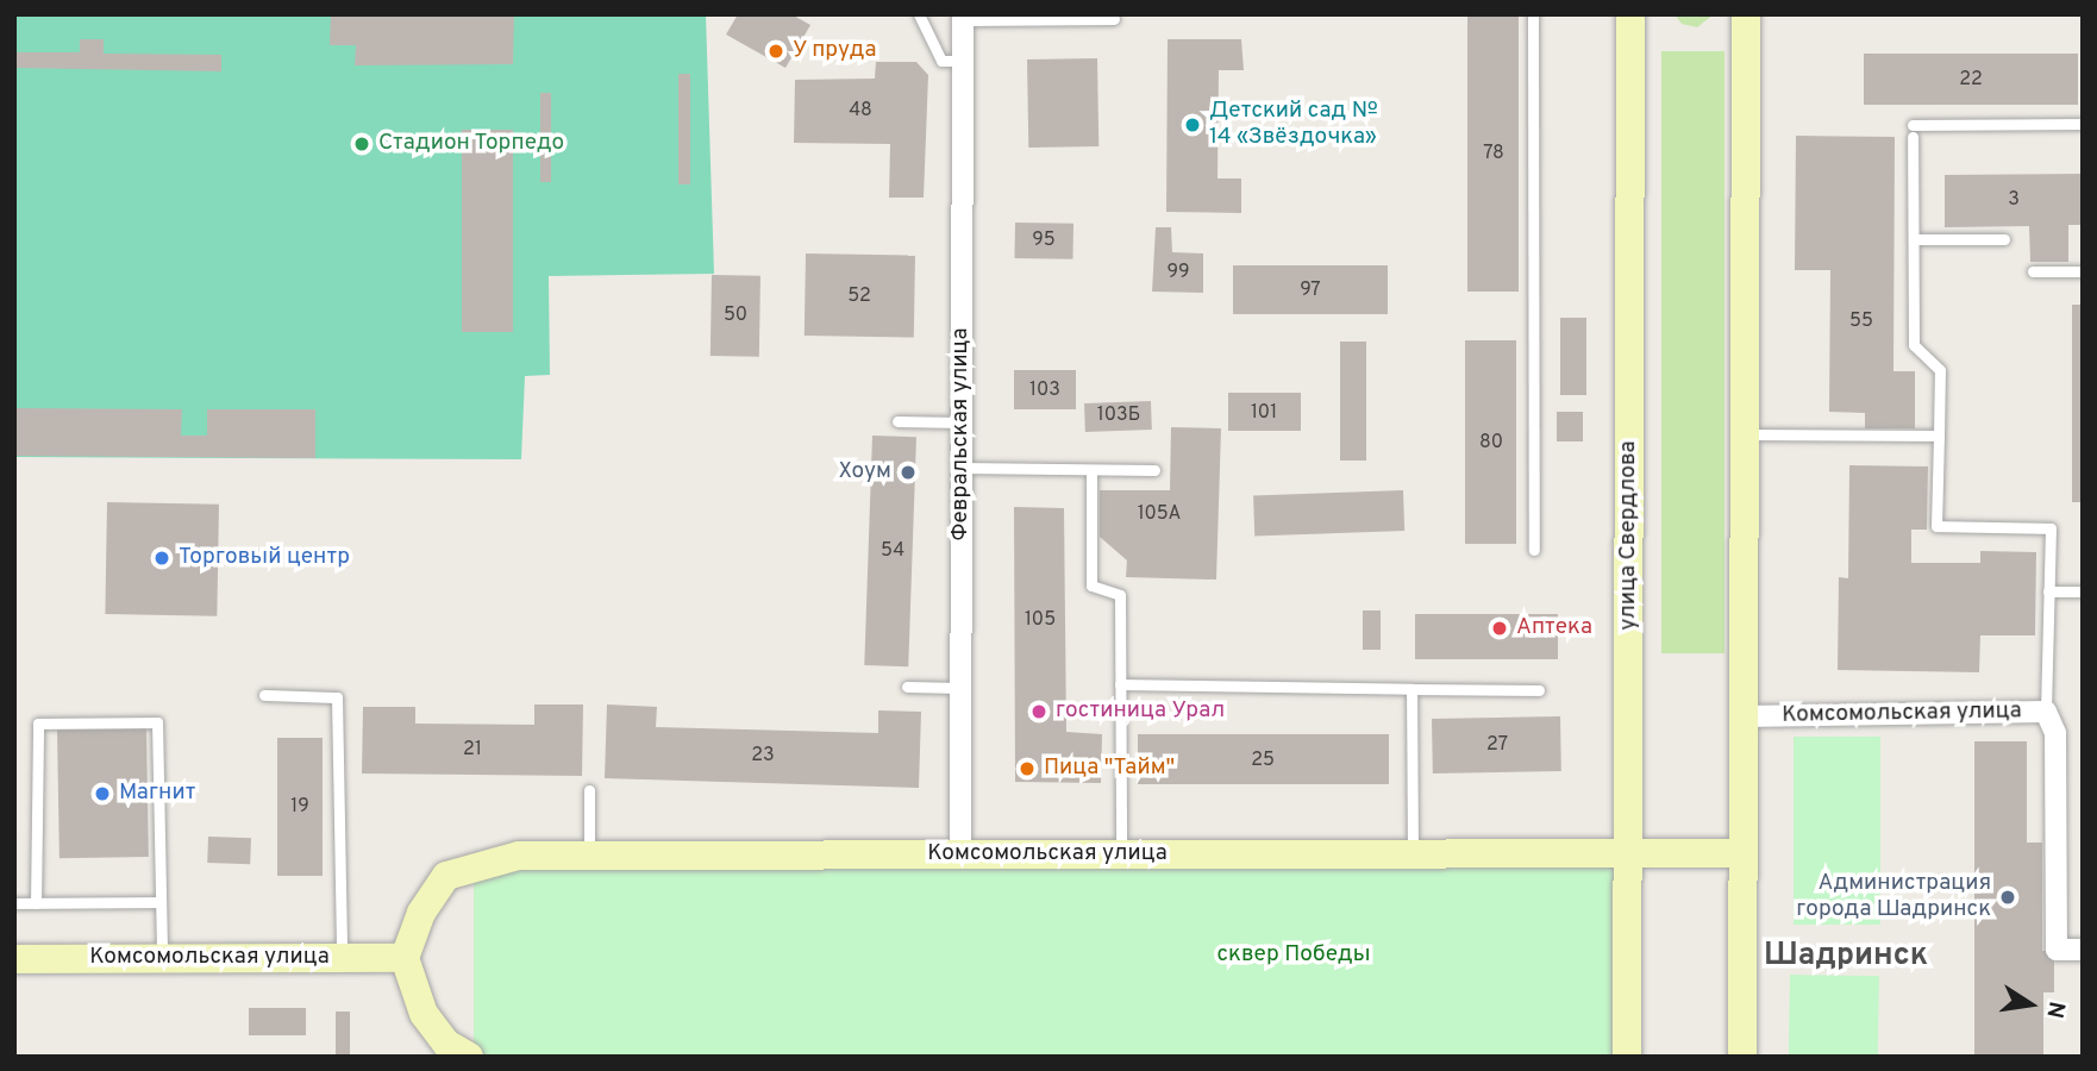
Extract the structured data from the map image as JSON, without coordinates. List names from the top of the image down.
{
  "streets": {
    "main road": ["улица Свердлова", "Комсомольская улица"],
    "street": ["Февральская улица"]
  },
  "crossings": [
    ["Февральская улица", "Комсомольская улица"],
    ["улица Свердлова", "Комсомольская улица"]
  ],
  "districts": ["Шадринск"],
  "parks": ["сквер Победы"],
  "places": [
    "У пруда",
    "Детский сад № 14 «Звёздочка»",
    "Стадион Торпедо",
    "Хоум",
    "Торговый центр",
    "Аптека",
    "гостиница Урал",
    "Пица \"Тайм\"",
    "Магнит",
    "Администрация города Шадринск"
  ],
  "house_numbers": [
    "22",
    "48",
    "78",
    "3",
    "95",
    "99",
    "97",
    "52",
    "50",
    "55",
    "103",
    "101",
    "103Б",
    "80",
    "105А",
    "54",
    "105",
    "27",
    "21",
    "23",
    "25",
    "19"
  ],
  "north": "right"
}
